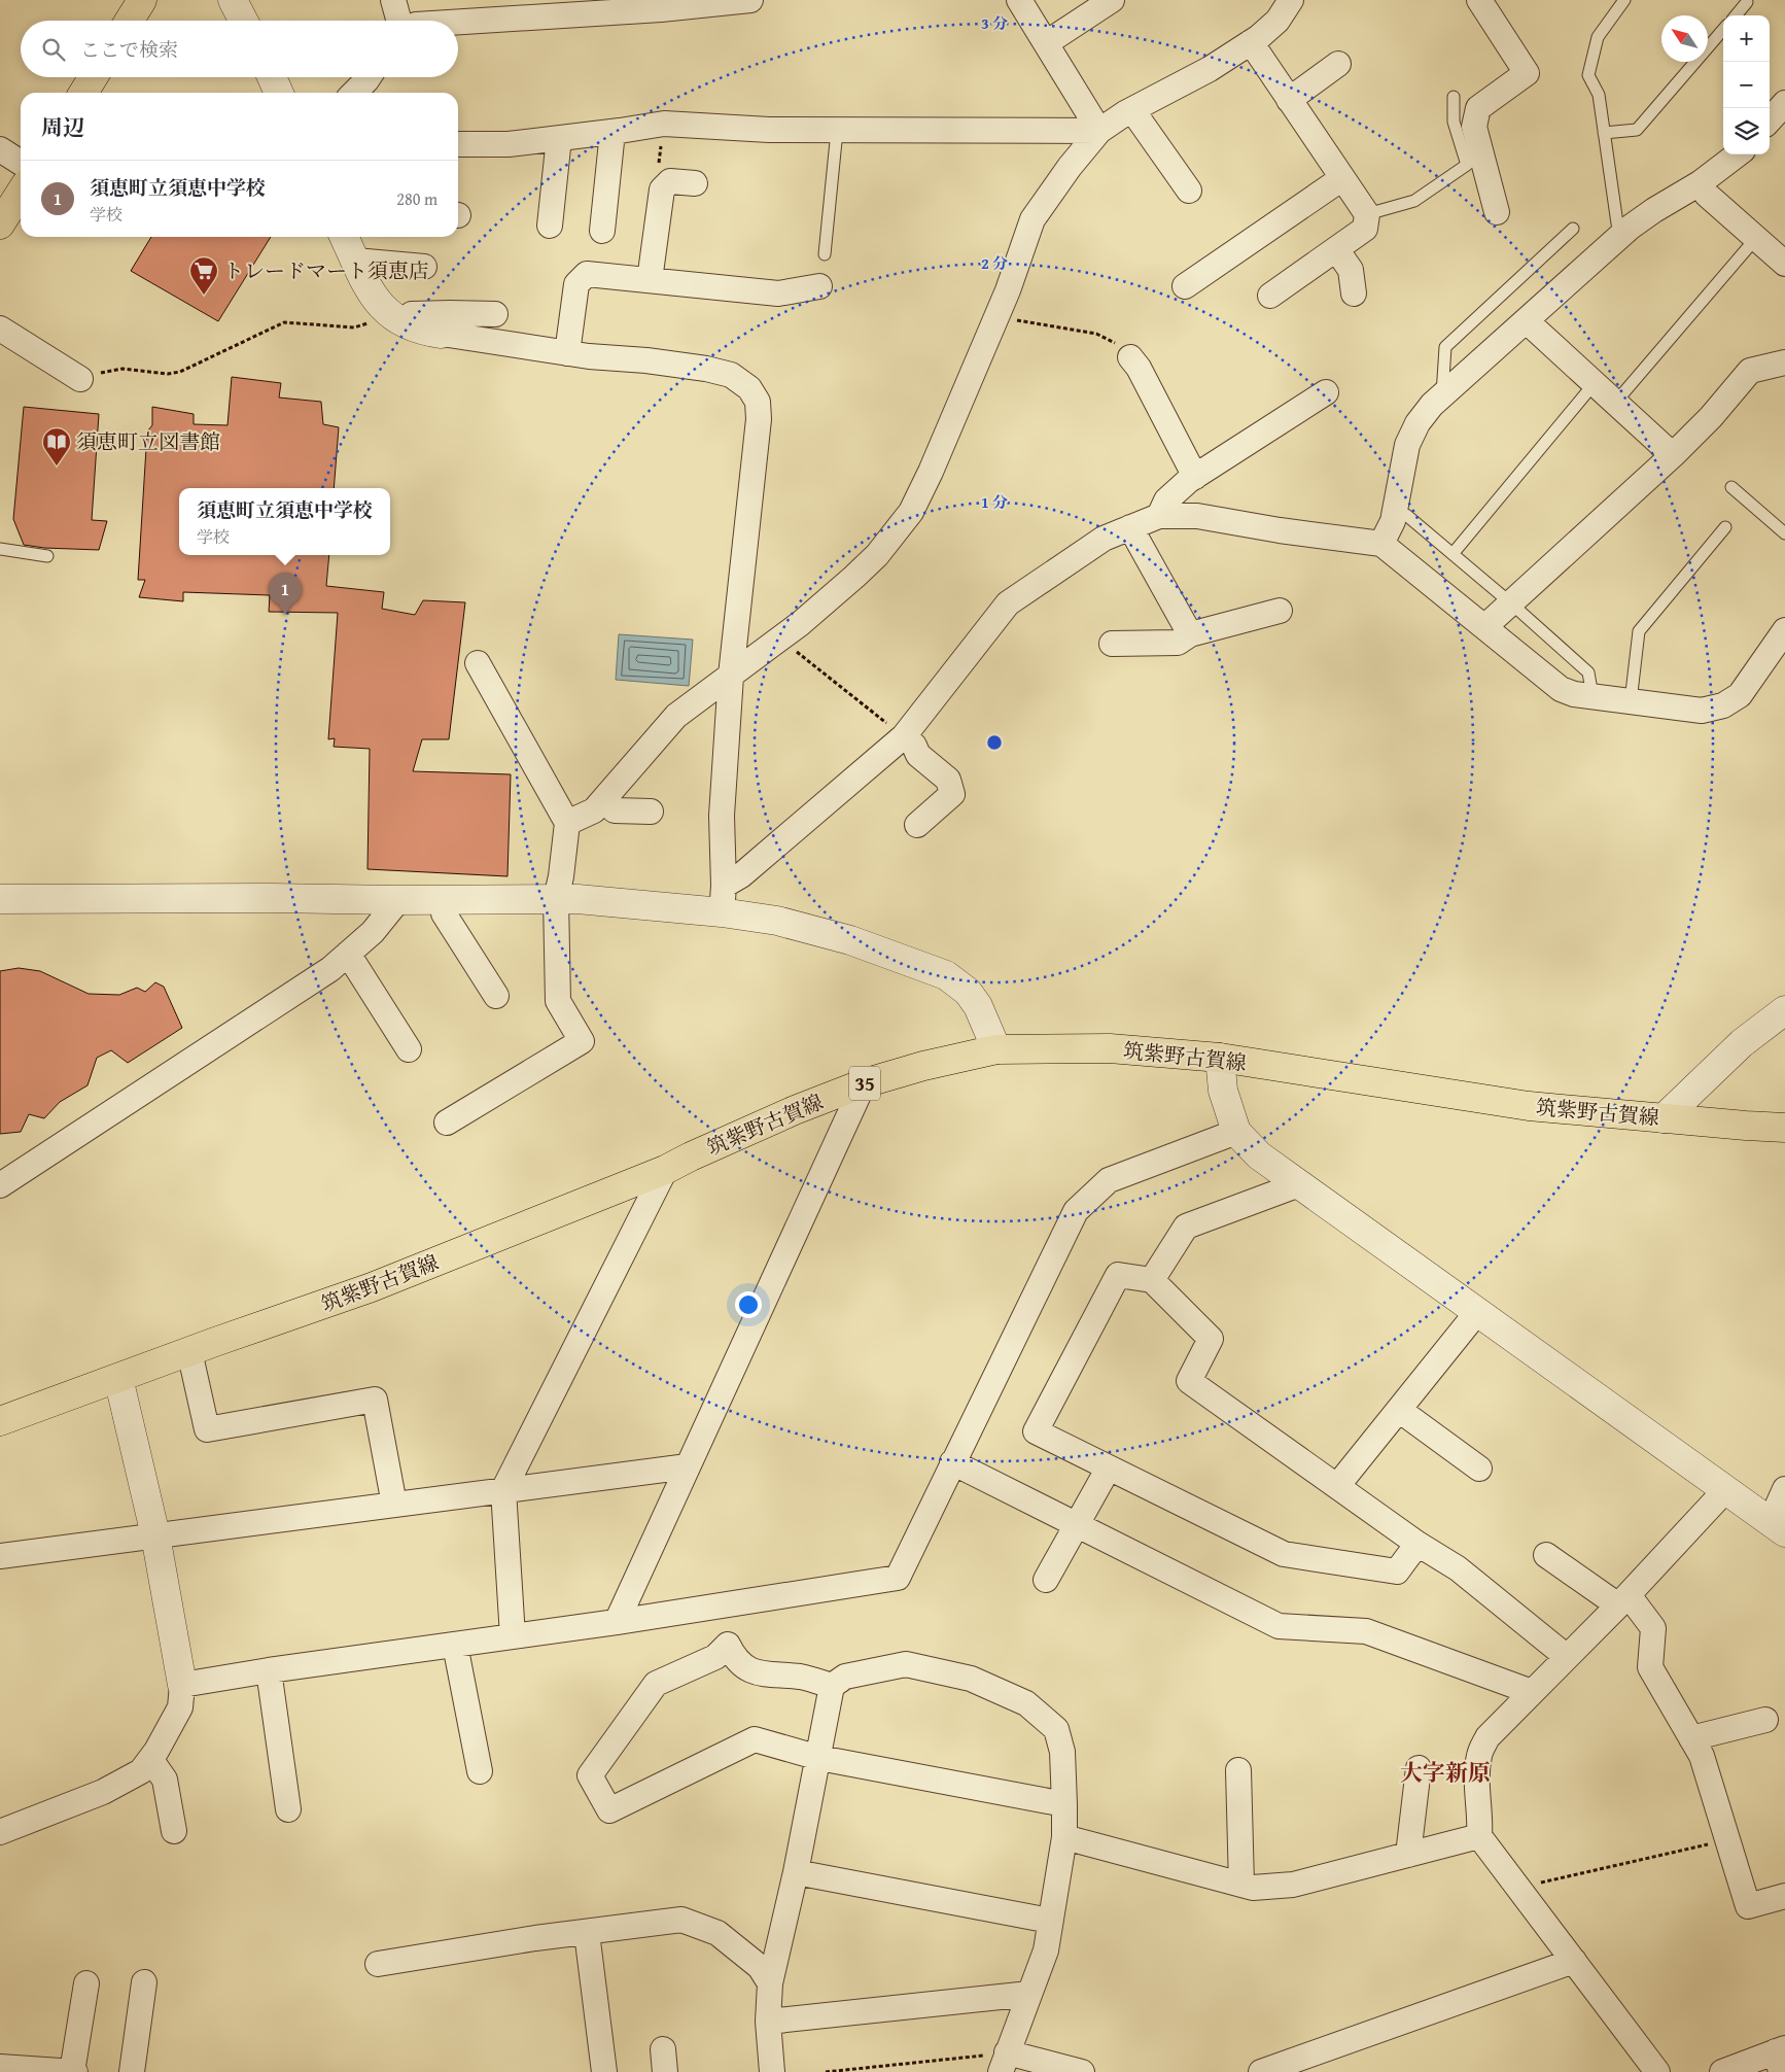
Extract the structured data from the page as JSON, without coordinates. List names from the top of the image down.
{
  "streets": {
    "main road": ["筑紫野古賀線", "35"]
  },
  "districts": ["大字新原"],
  "places": {
    "supermarket": ["トレードマート須恵店"],
    "library": ["須恵町立図書館"]
  },
  "north": "top left",
  "page": {
    "map_buttons": ["+", "−"],
    "search": "ここで検索",
    "heading": "周辺",
    "list": [
      {
        "mark": "1",
        "name": "須恵町立須恵中学校",
        "note": "学校",
        "value": "280 m"
      }
    ],
    "popup": ["須恵町立須恵中学校", "学校"],
    "pins": "1"
  },
  "rings": ["3 分", "2 分", "1 分"]
}
